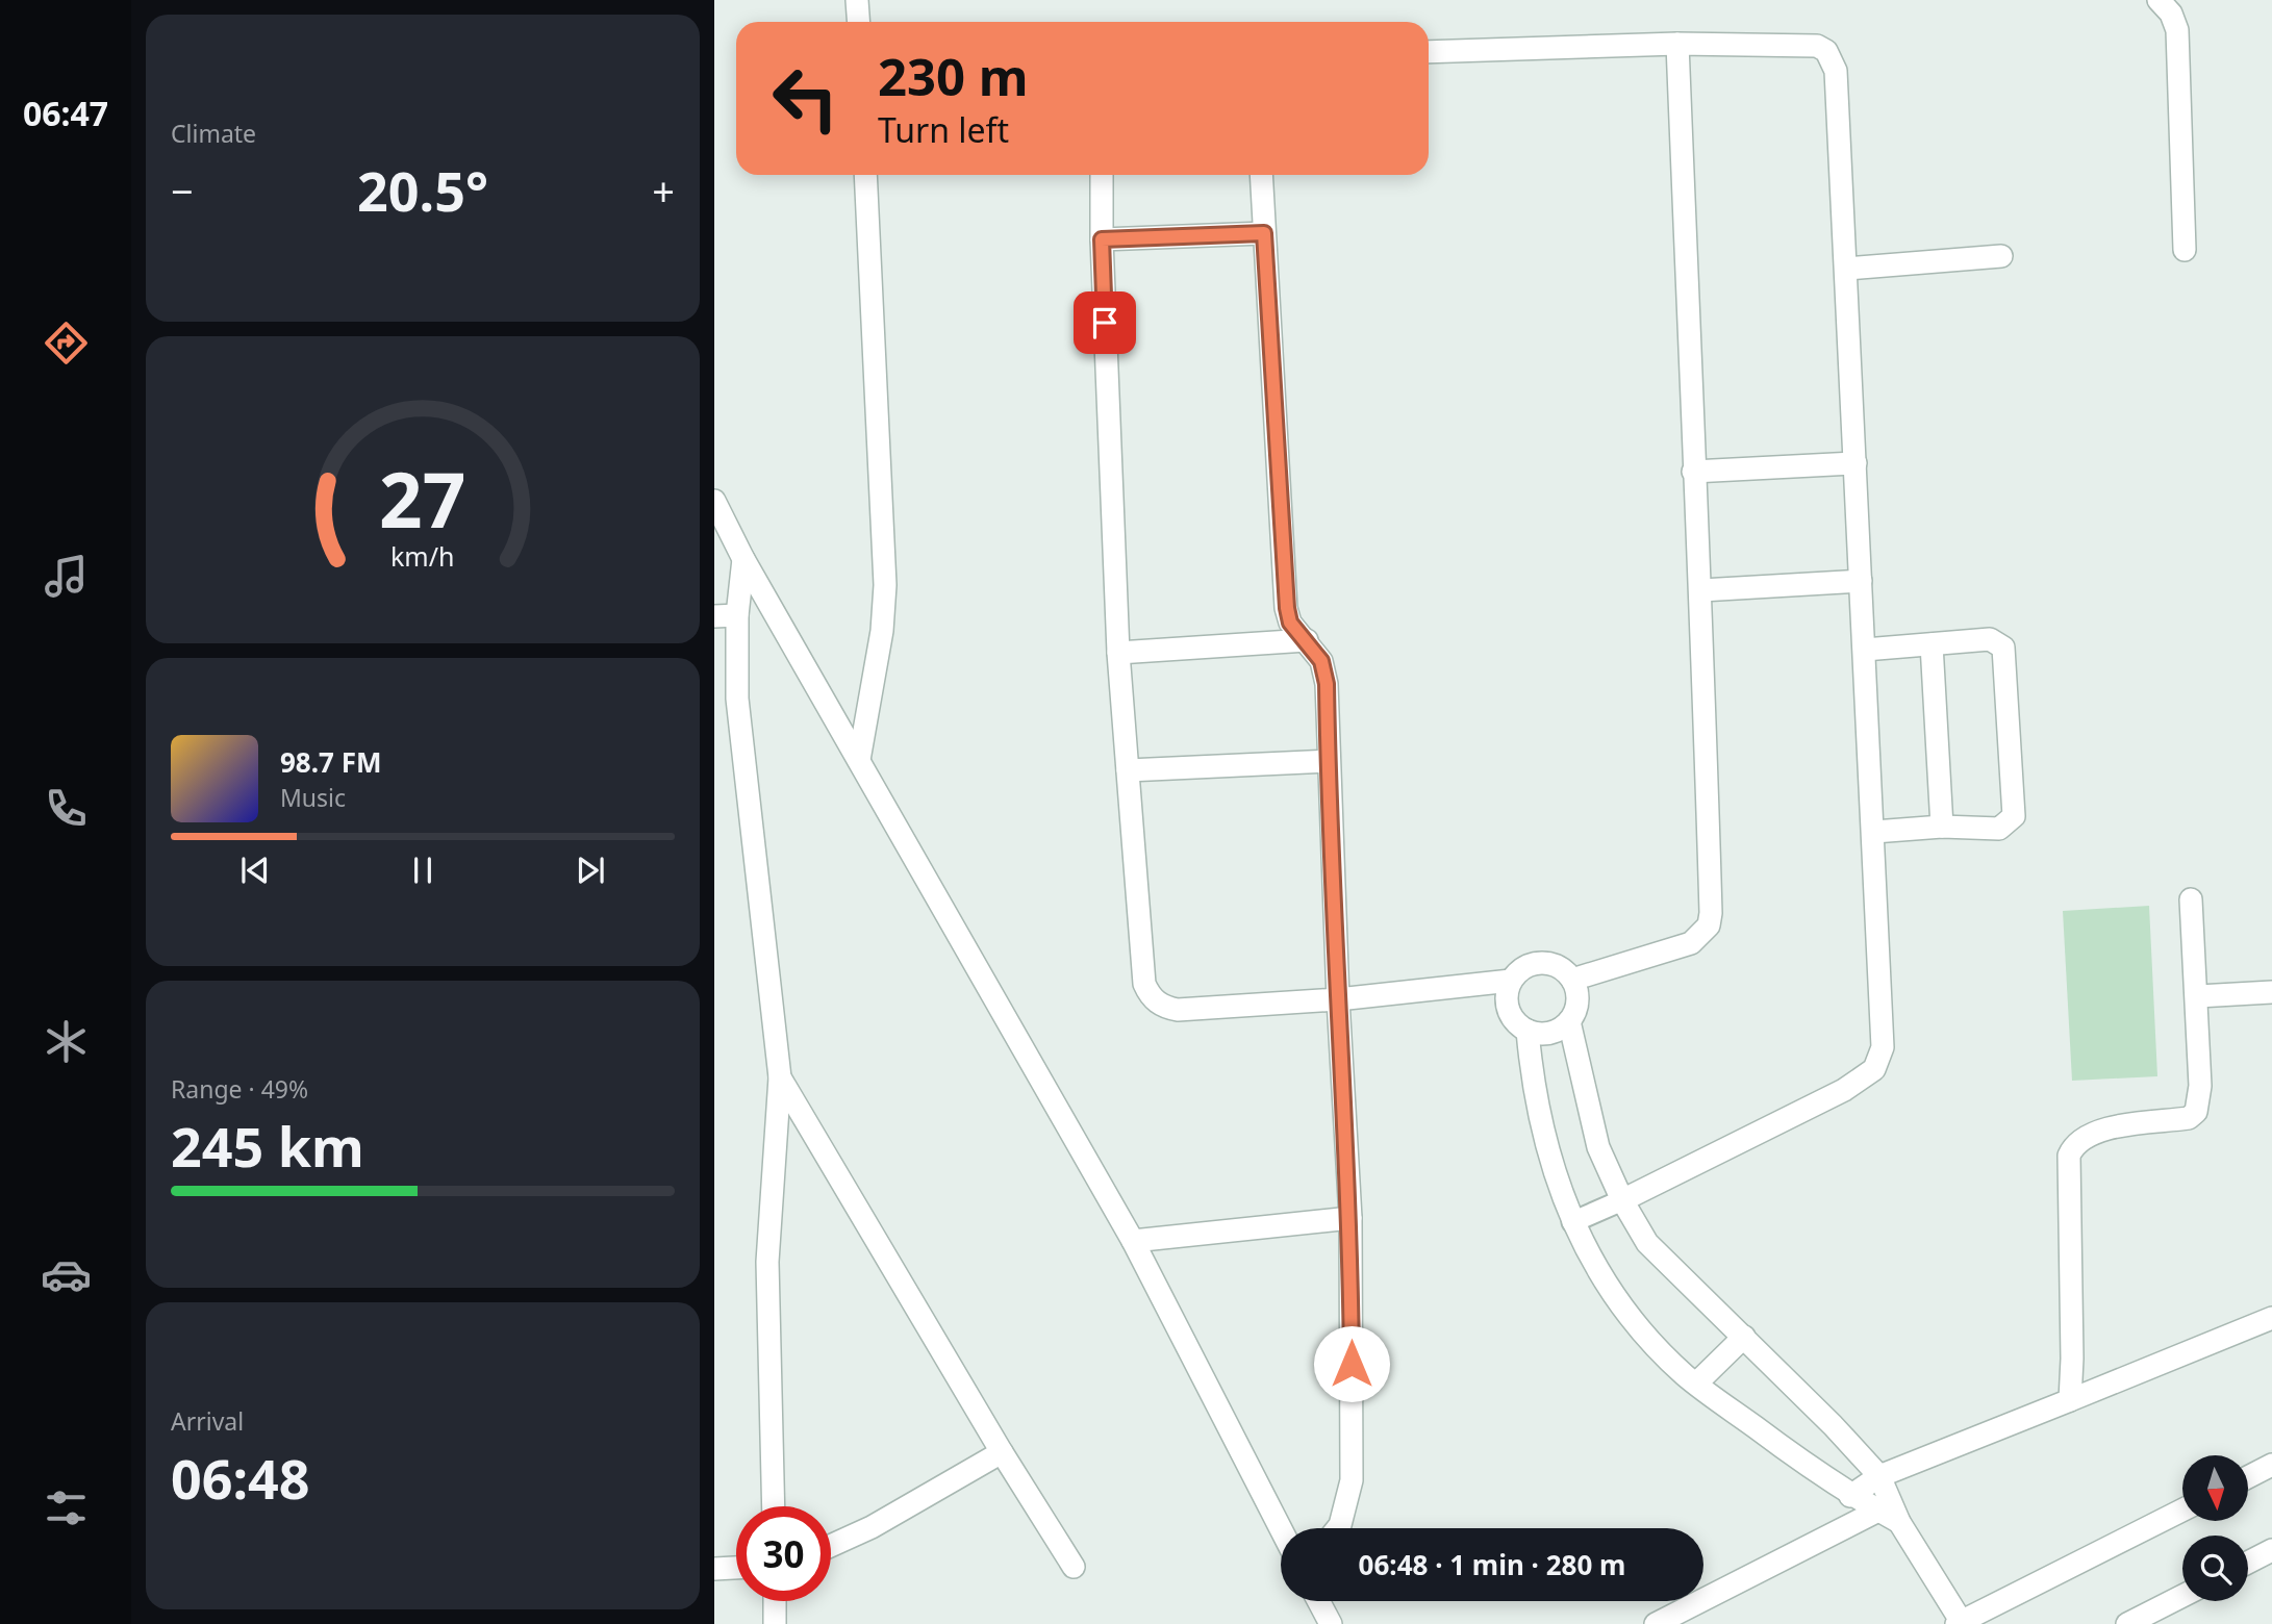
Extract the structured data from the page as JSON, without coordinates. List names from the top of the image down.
{
  "north": "bottom",
  "page": {
    "tabs": "06:47",
    "tile": [
      "Climate",
      ["Range · 49%", "245 km"],
      ["Arrival", "06:48"]
    ],
    "turn": ["230 m", "Turn left"],
    "heat": ["−", "20.5°", "+"],
    "song": ["98.7 FM", "Music"],
    "limit": "30",
    "trip": "06:48 · 1 min · 280 m",
    "gauge": ["27", "km/h"]
  }
}
